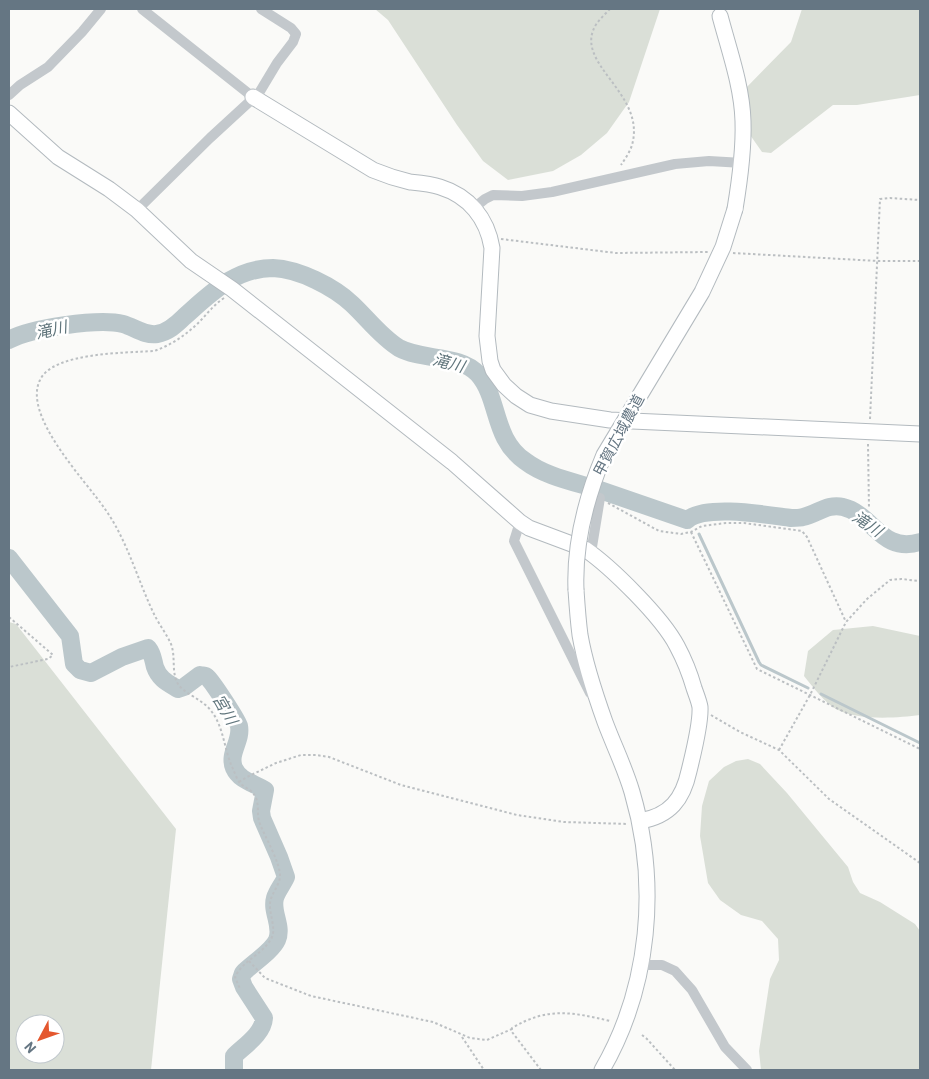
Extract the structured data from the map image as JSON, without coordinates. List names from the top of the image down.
{
  "streets": {
    "street": ["甲賀広域農道"]
  },
  "water": ["滝川", "宮川"],
  "north": "bottom left"
}
